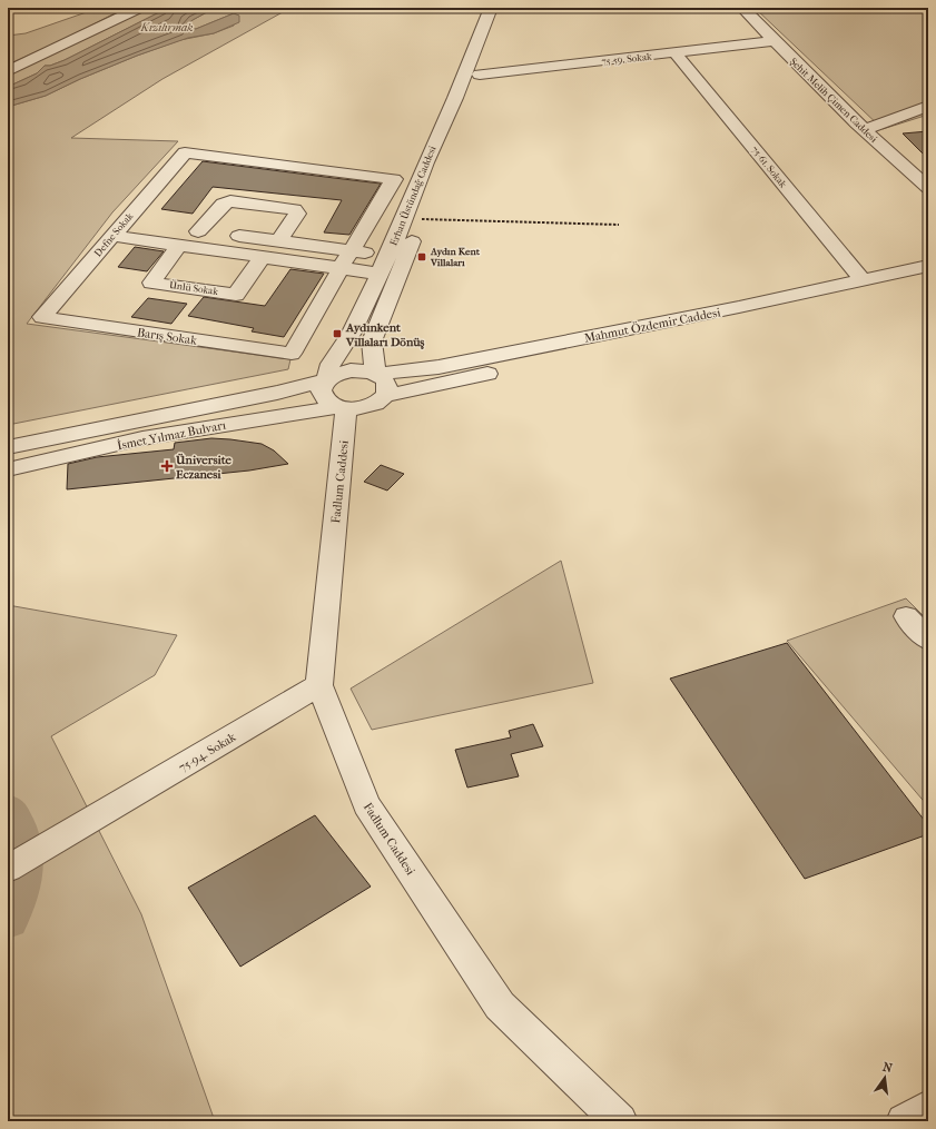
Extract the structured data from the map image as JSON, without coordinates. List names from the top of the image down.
{
  "streets": {
    "street": [
      "75-59. Sokak",
      "Şehit Melih Çimen Caddesi",
      "75-61. Sokak",
      "Erhan Üstündağ Caddesi",
      "Defne Sokak",
      "Ünlü Sokak",
      "Mahmut Özdemir Caddesi",
      "Barış Sokak",
      "İsmet Yılmaz Bulvarı",
      "Fadlum Caddesi",
      "75-94. Sokak"
    ]
  },
  "crossings": [
    ["75-59. Sokak", "Şehit Melih Çimen Caddesi"],
    ["75-59. Sokak", "75-61. Sokak"],
    ["75-59. Sokak", "Erhan Üstündağ Caddesi"],
    ["75-61. Sokak", "Mahmut Özdemir Caddesi"],
    ["Erhan Üstündağ Caddesi", "Mahmut Özdemir Caddesi"],
    ["Erhan Üstündağ Caddesi", "İsmet Yılmaz Bulvarı"],
    ["Erhan Üstündağ Caddesi", "Fadlum Caddesi"],
    ["Defne Sokak", "Barış Sokak"],
    ["Mahmut Özdemir Caddesi", "İsmet Yılmaz Bulvarı"],
    ["Mahmut Özdemir Caddesi", "Fadlum Caddesi"],
    ["İsmet Yılmaz Bulvarı", "Fadlum Caddesi"],
    ["Fadlum Caddesi", "75-94. Sokak"]
  ],
  "water": ["Kızılırmak"],
  "places": {
    "transit": ["Aydın Kent Villaları", "Aydınkent Villaları Dönüş"],
    "health": ["Üniversite Eczanesi"]
  },
  "north": "top"
}
